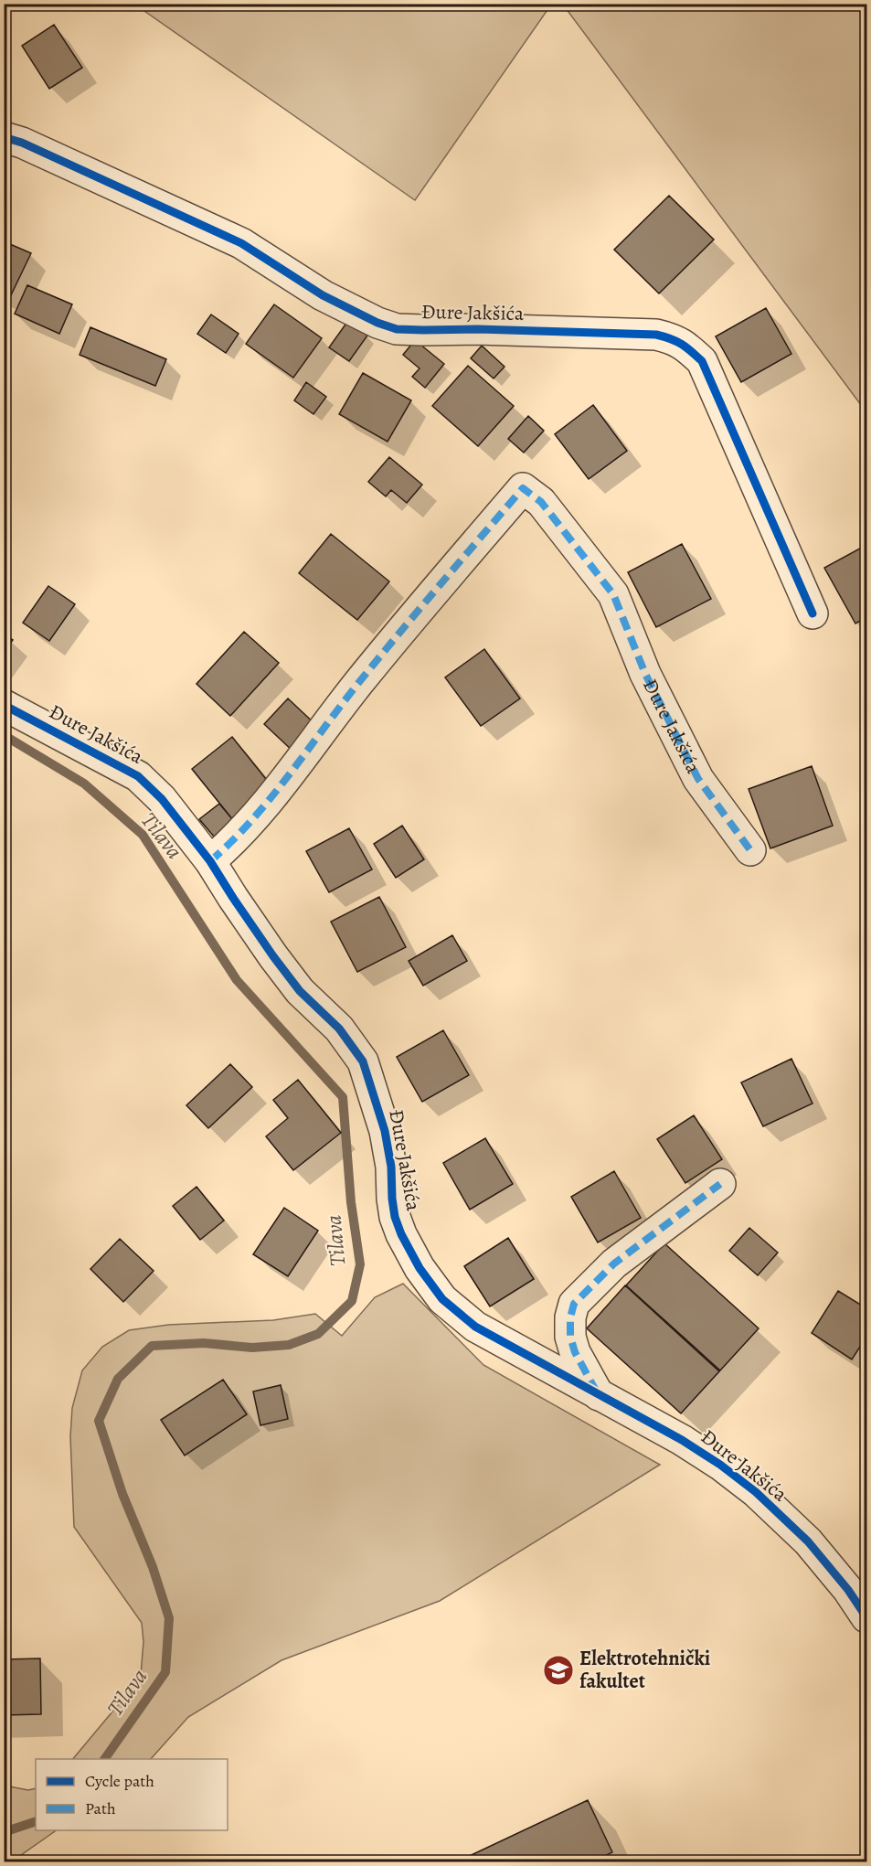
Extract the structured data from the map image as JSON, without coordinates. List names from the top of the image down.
{
  "streets": {
    "street": ["Đure Jakšića"]
  },
  "water": ["Tilava"],
  "places": {
    "school or university": ["Elektrotehnički fakultet"]
  },
  "legend": ["Cycle path", "Path"]
}
